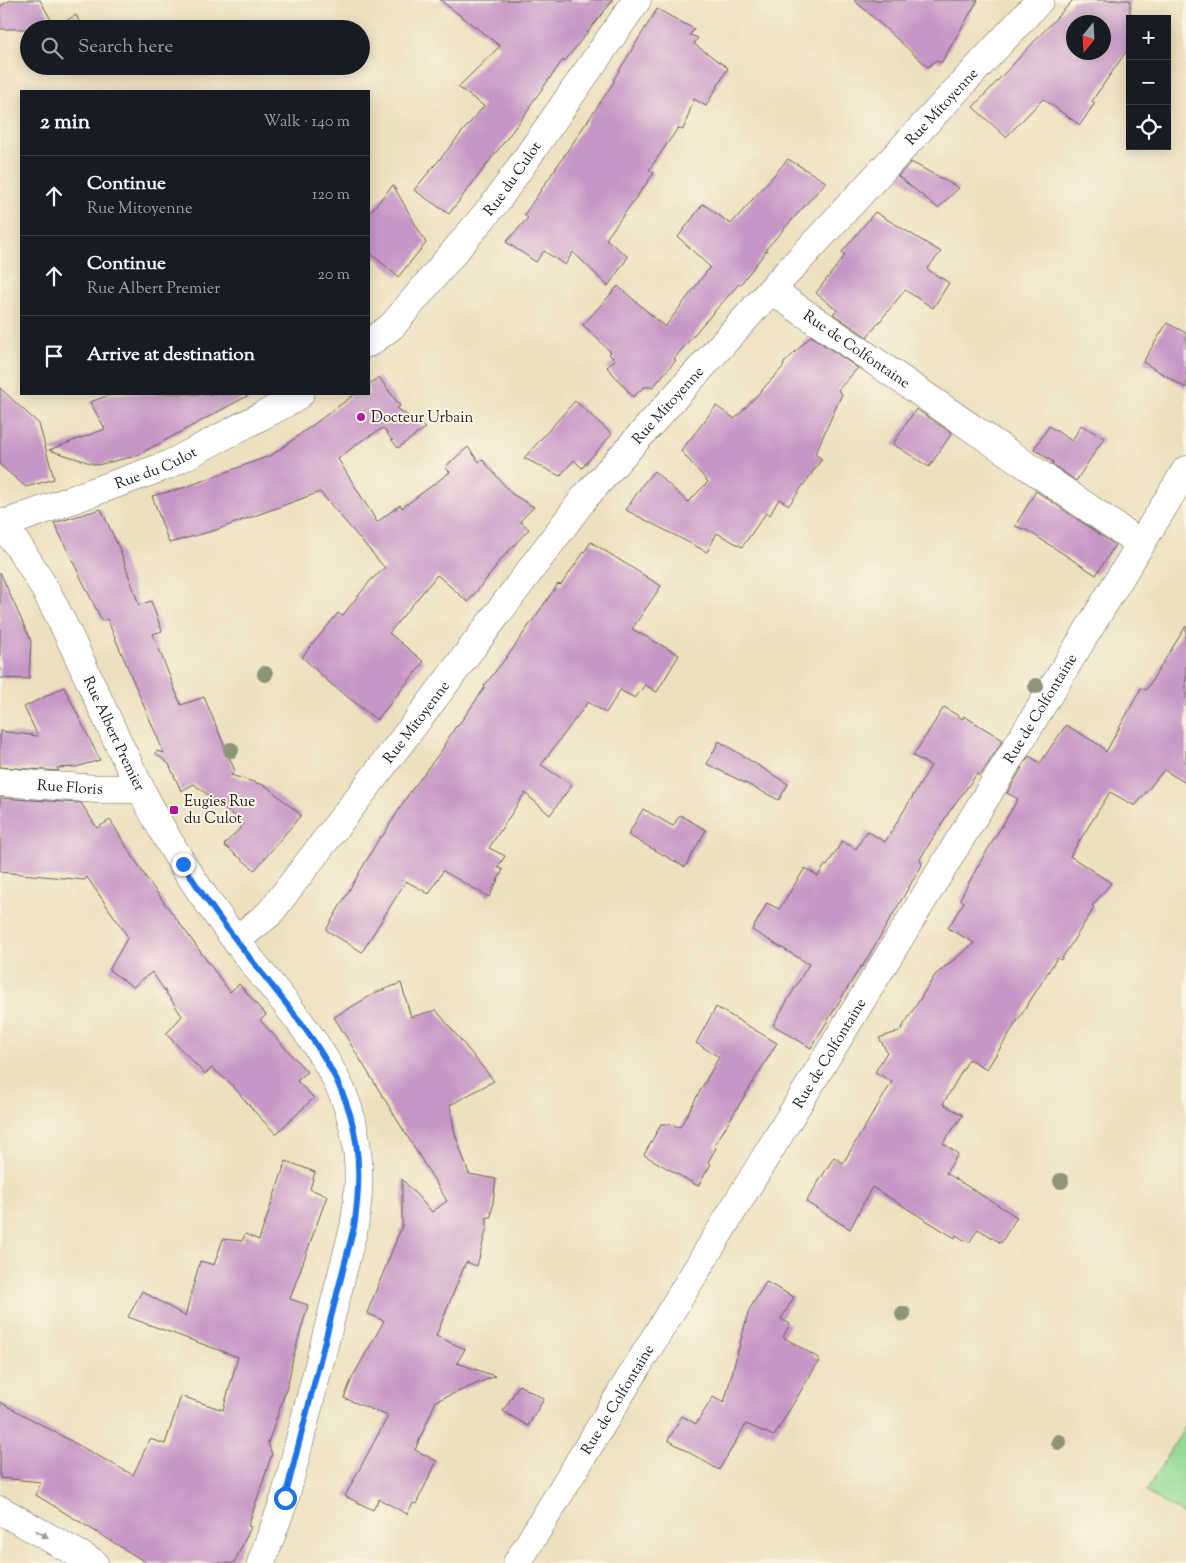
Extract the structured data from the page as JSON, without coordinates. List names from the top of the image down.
{
  "streets": {
    "street": [
      "Rue Mitoyenne",
      "Rue du Culot",
      "Rue de Colfontaine",
      "Rue Albert Premier",
      "Rue Floris"
    ]
  },
  "crossings": [
    ["Rue Mitoyenne", "Rue de Colfontaine"],
    ["Rue Mitoyenne", "Rue Albert Premier"],
    ["Rue du Culot", "Rue Albert Premier"],
    ["Rue Albert Premier", "Rue Floris"]
  ],
  "places": {
    "other": ["Docteur Urbain"],
    "transit": ["Eugies Rue du Culot"]
  },
  "north": "bottom",
  "page": {
    "map_buttons": ["+", "−"],
    "search": "Search here",
    "heading": ["2 min", "Walk · 140 m"],
    "list": [
      ["Continue", "Rue Mitoyenne", "120 m"],
      ["Continue", "Rue Albert Premier", "20 m"],
      "Arrive at destination"
    ]
  }
}
